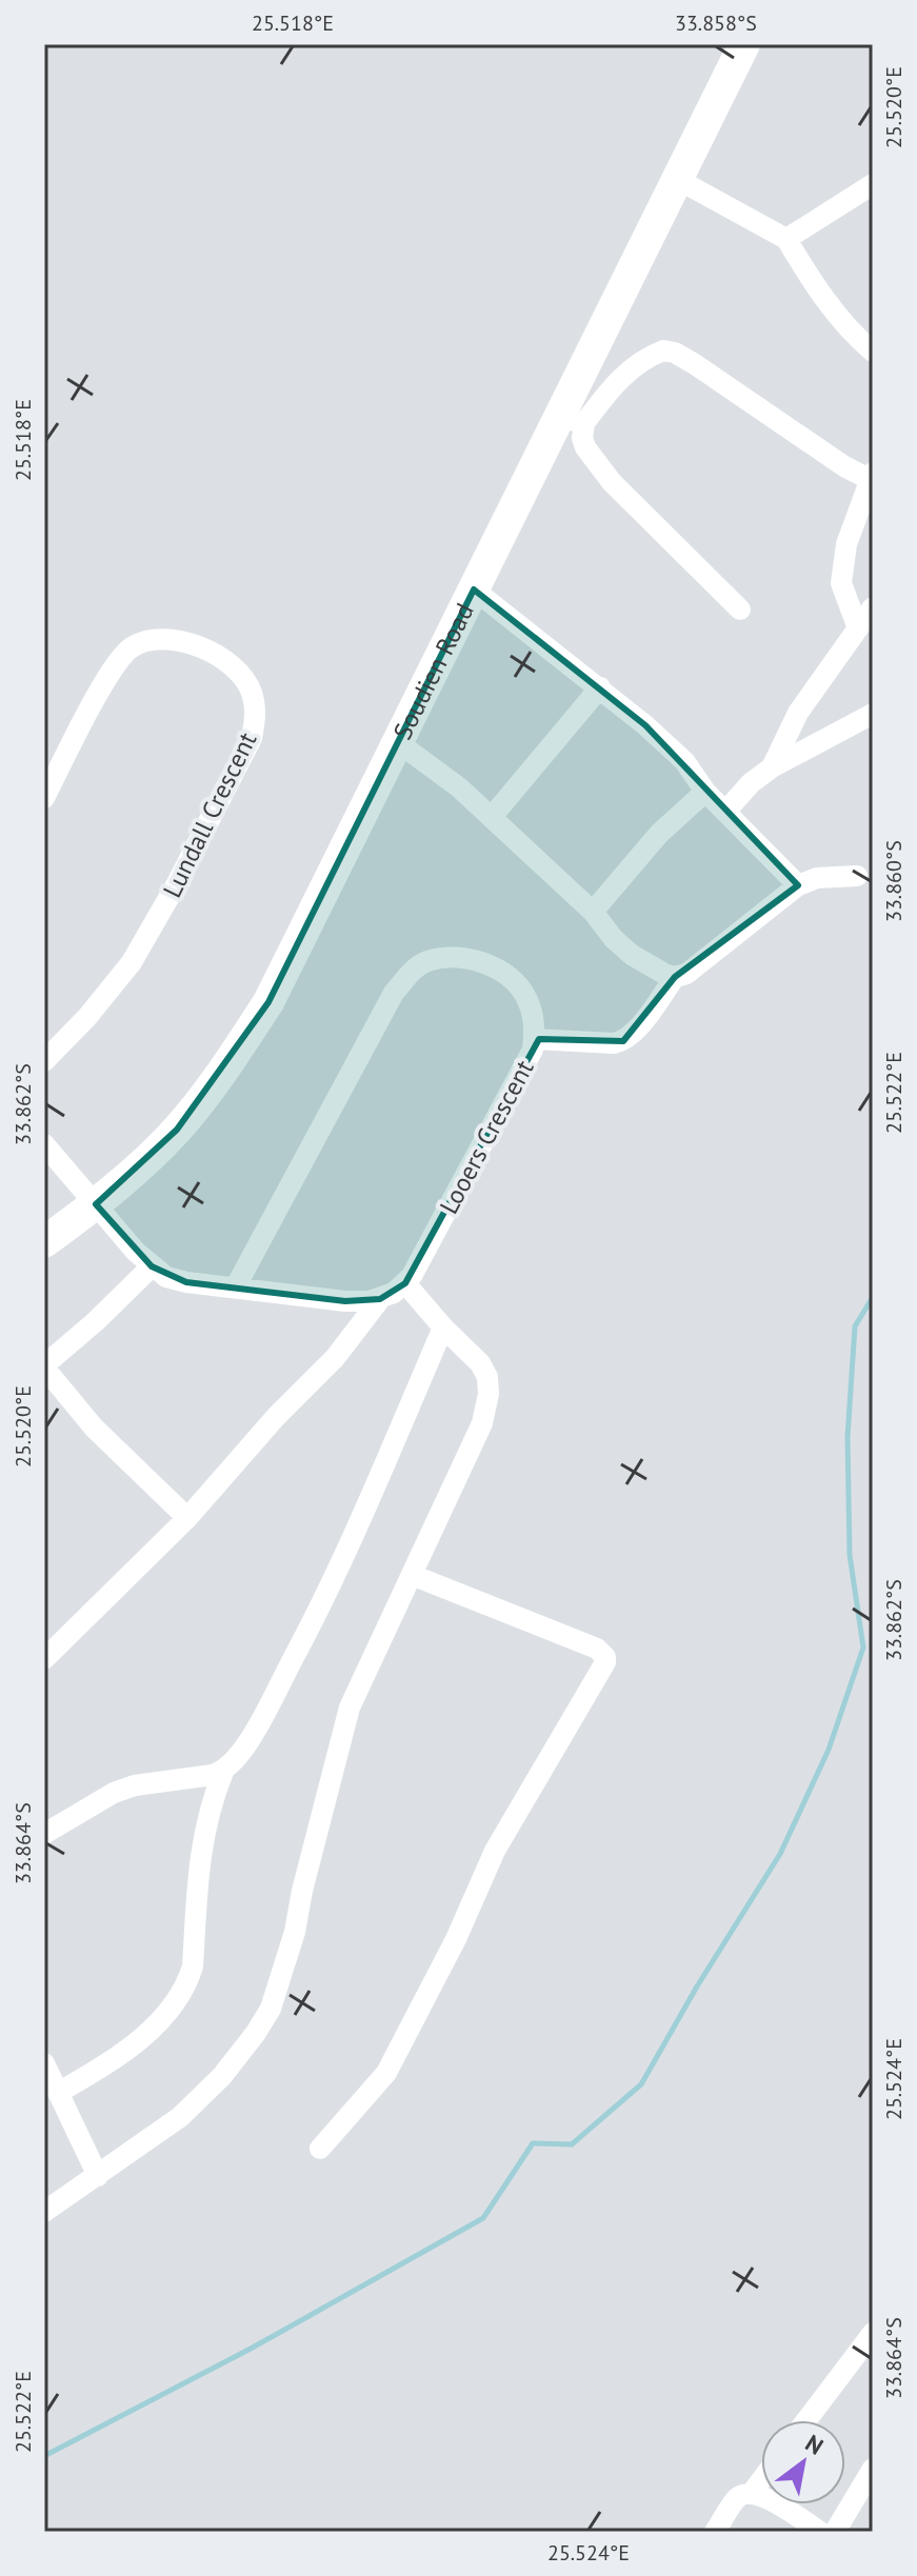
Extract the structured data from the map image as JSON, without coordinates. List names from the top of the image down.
{
  "streets": {
    "street": ["Soudien Road", "Lundall Crescent", "Looers Crescent"]
  },
  "north": "top right",
  "coordinates": [
    "25.518°E",
    "33.858°S",
    "25.520°E",
    "33.860°S",
    "25.522°E",
    "33.862°S",
    "33.864°S",
    "25.524°E"
  ]
}
